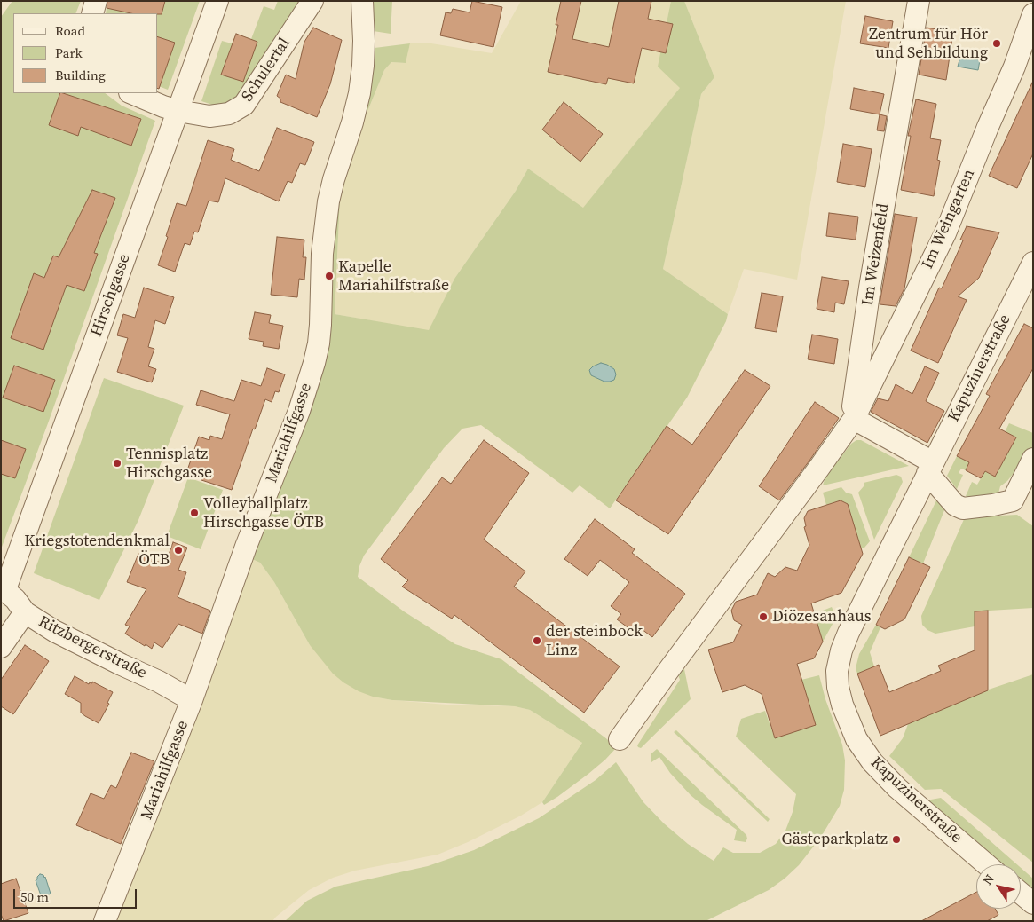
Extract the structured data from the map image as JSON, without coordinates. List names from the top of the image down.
{
  "streets": {
    "street": [
      "Schulertal",
      "Im Weingarten",
      "Im Weizenfeld",
      "Hirschgasse",
      "Kapuzinerstraße",
      "Mariahilfgasse",
      "Ritzbergerstraße"
    ]
  },
  "crossings": [
    ["Schulertal", "Hirschgasse"],
    ["Im Weingarten", "Im Weizenfeld"],
    ["Hirschgasse", "Ritzbergerstraße"],
    ["Mariahilfgasse", "Ritzbergerstraße"]
  ],
  "places": [
    "Zentrum für Hör und Sehbildung",
    "Kapelle Mariahilfstraße",
    "Tennisplatz Hirschgasse",
    "Volleyballplatz Hirschgasse ÖTB",
    "Kriegstotendenkmal ÖTB",
    "Diözesanhaus",
    "der steinbock Linz",
    "Gästeparkplatz"
  ],
  "legend": ["Road", "Park", "Building"],
  "scale_bar": "50 m",
  "north": "top left"
}
